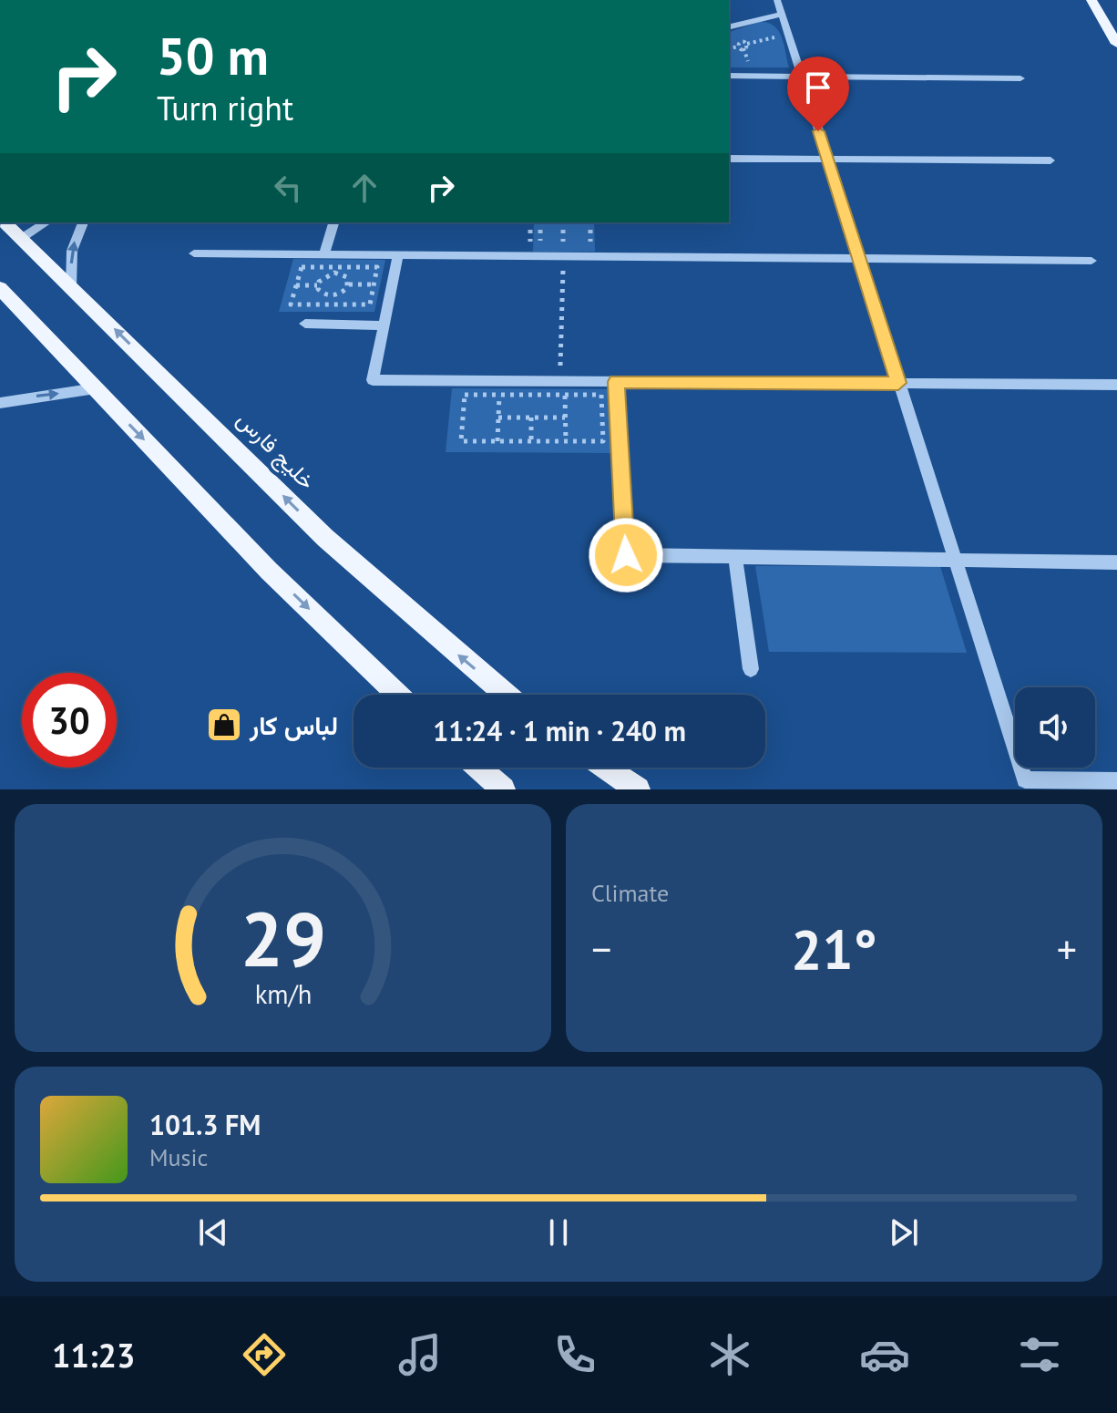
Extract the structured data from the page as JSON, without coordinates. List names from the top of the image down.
{
  "streets": {
    "main road": ["خلیج فارس"]
  },
  "places": {
    "shop": ["لباس کار"]
  },
  "page": {
    "turn": ["50 m", "Turn right"],
    "limit": "30",
    "trip": "11:24 · 1 min · 240 m",
    "tile": "Climate",
    "heat": ["−", "21°", "+"],
    "song": ["101.3 FM", "Music"],
    "tabs": "11:23",
    "gauge": ["29", "km/h"]
  }
}
